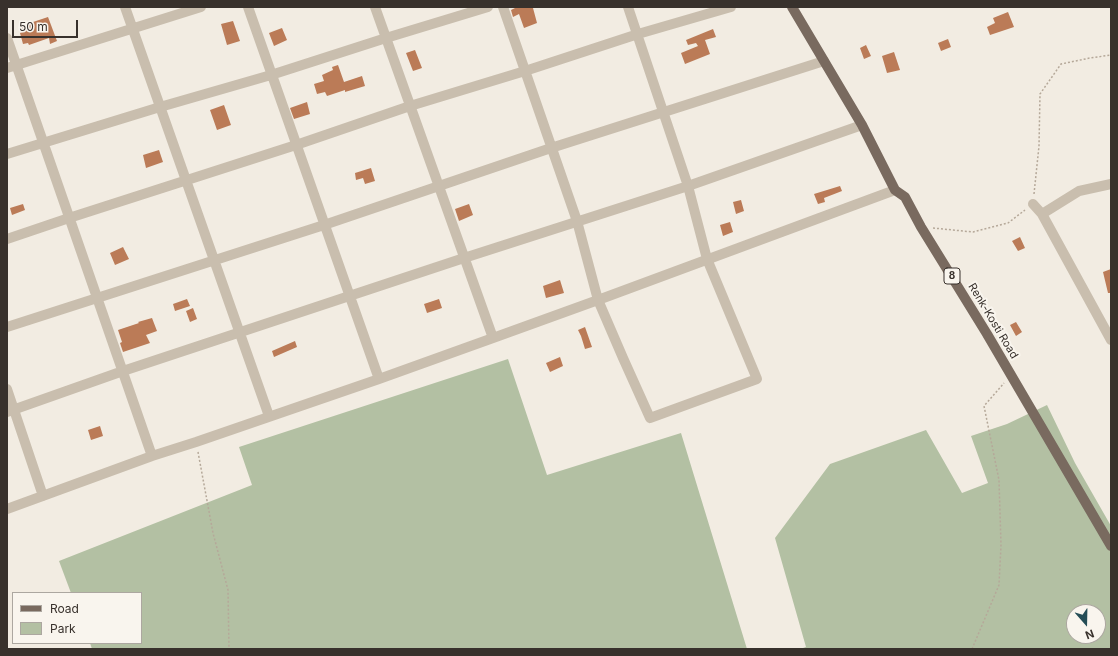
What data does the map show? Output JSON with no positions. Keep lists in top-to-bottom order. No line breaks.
{"streets":{"main road":["8","Renk-Kosti Road"]},"legend":["Road","Park"],"scale_bar":"50 m","north":"bottom"}
